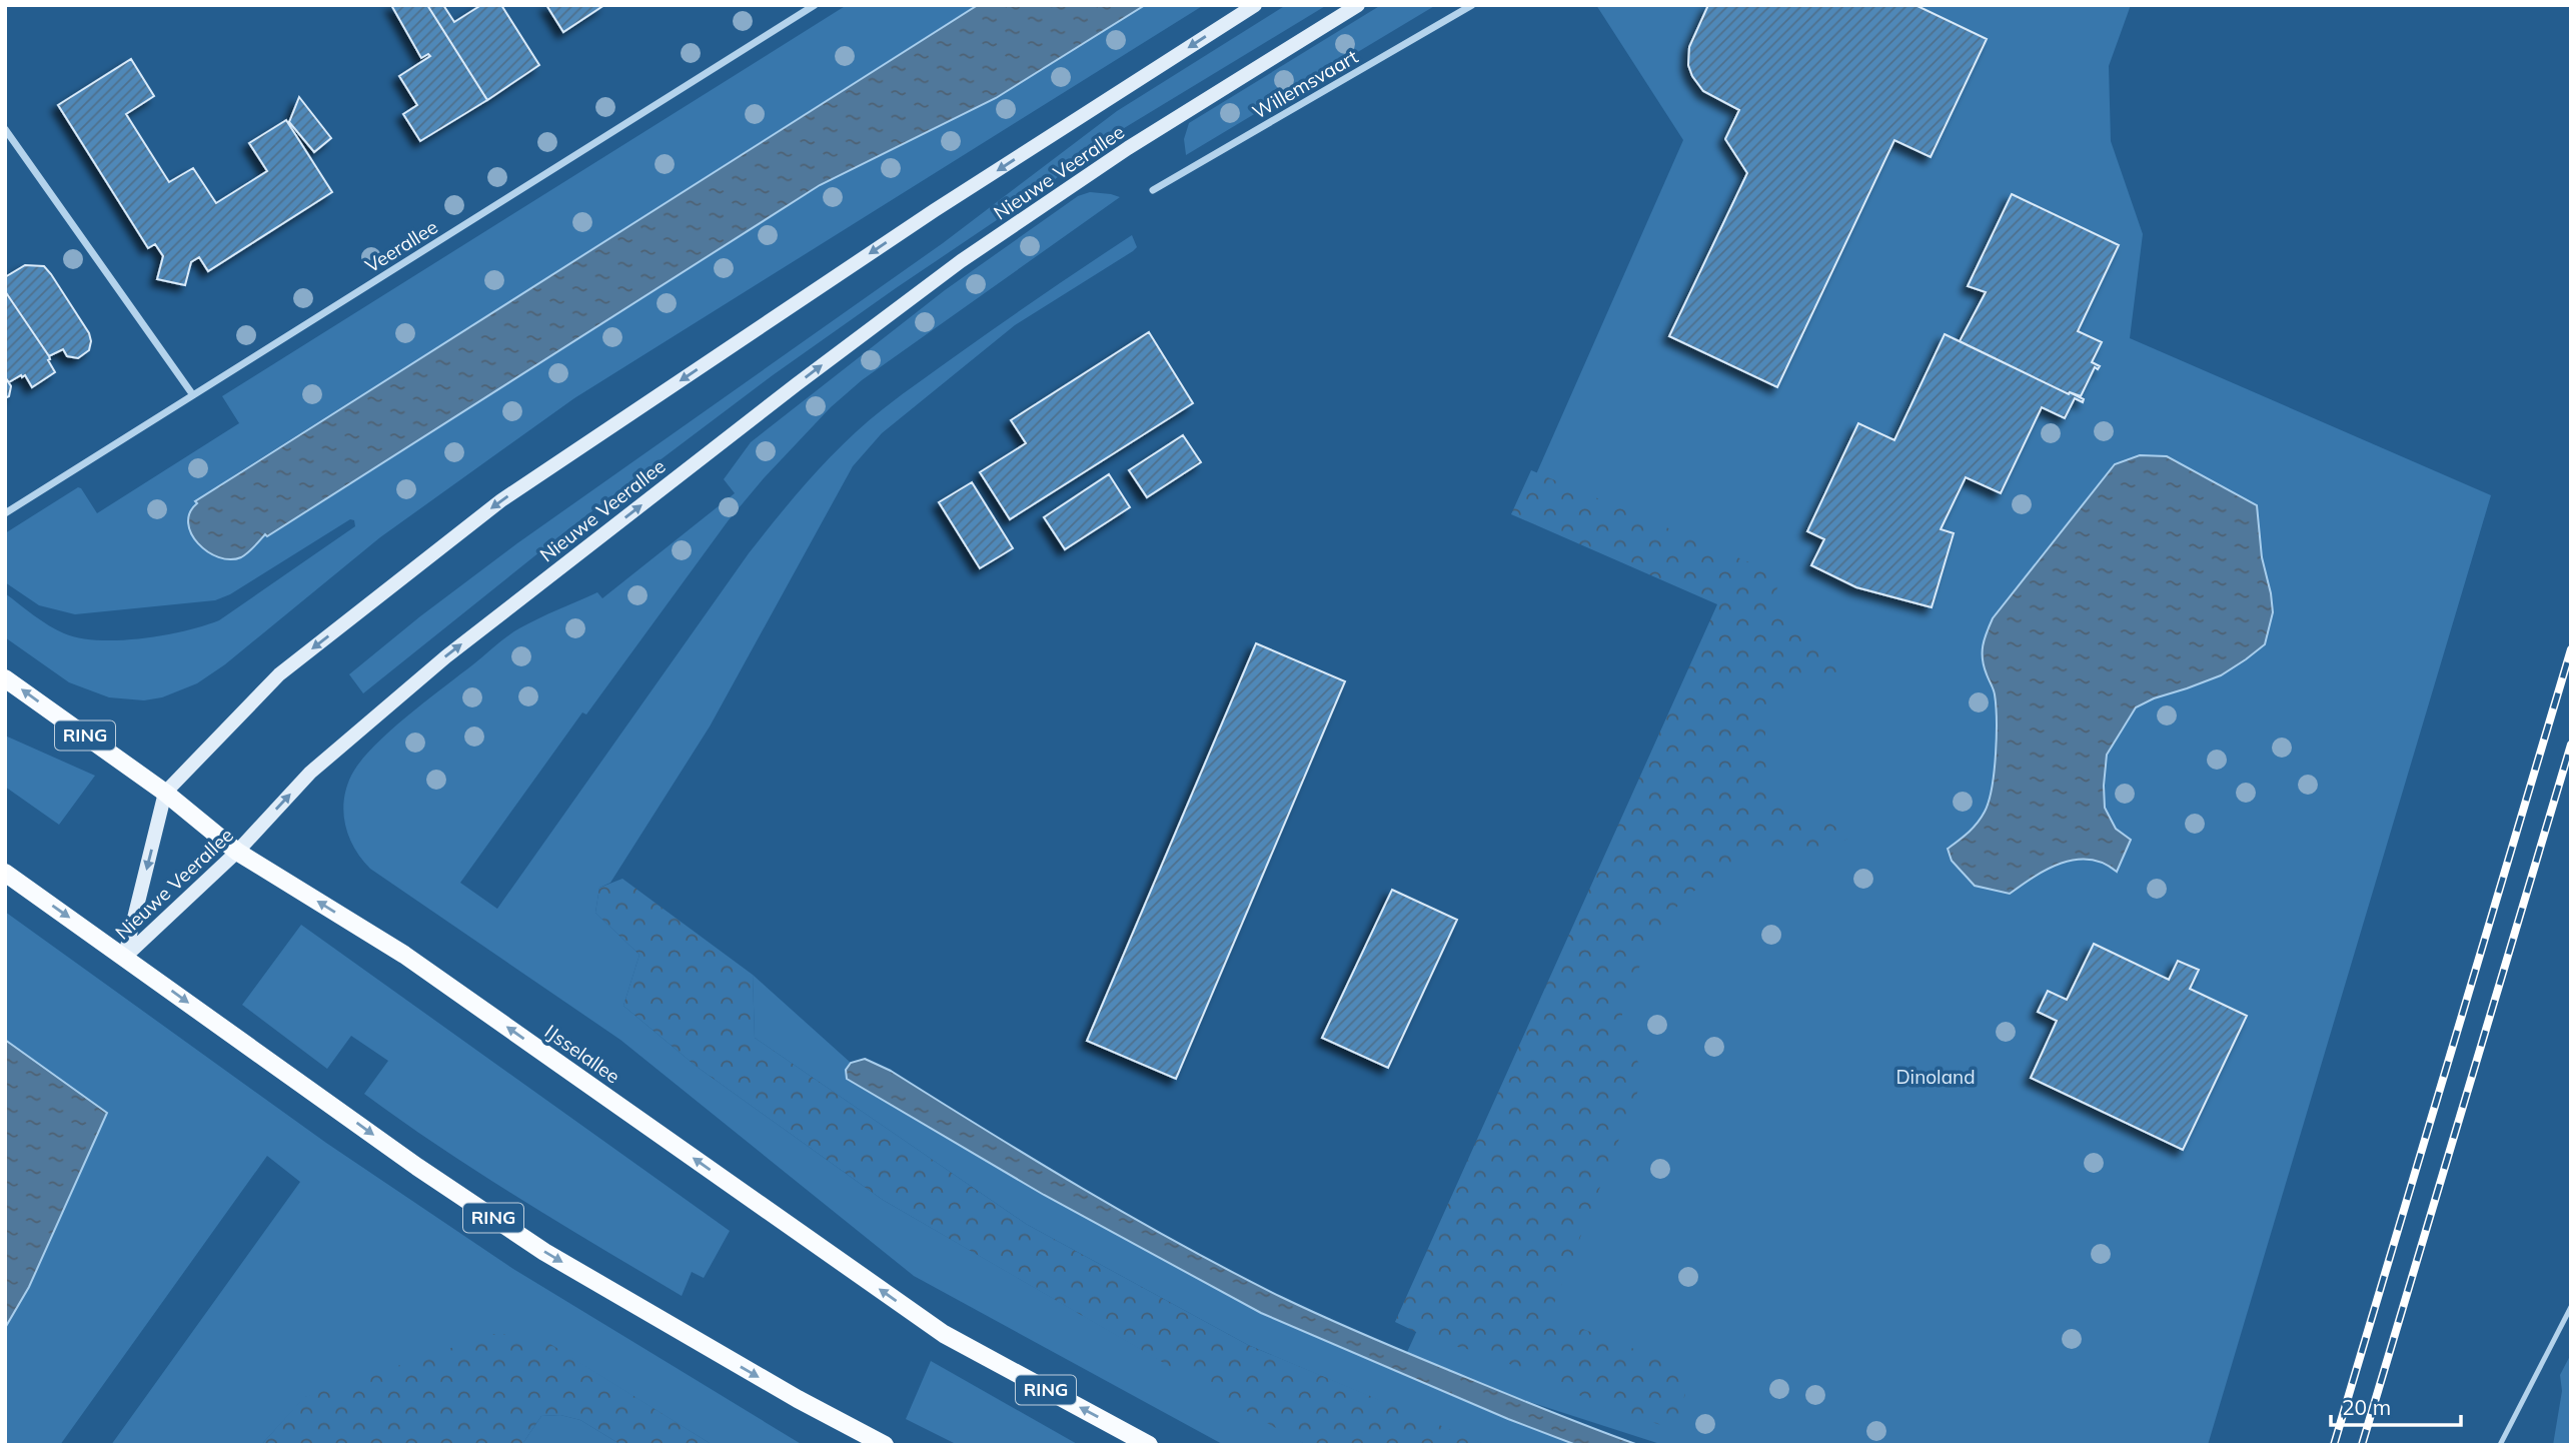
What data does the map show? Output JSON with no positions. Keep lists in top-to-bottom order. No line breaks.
{"streets":{"main road":["Nieuwe Veerallee","RING","IJsselallee"],"street":["Willemsvaart","Veerallee"]},"crossings":[["Nieuwe Veerallee","RING"],["Nieuwe Veerallee","IJsselallee"]],"parks":["Dinoland"],"scale_bar":"20 m"}
